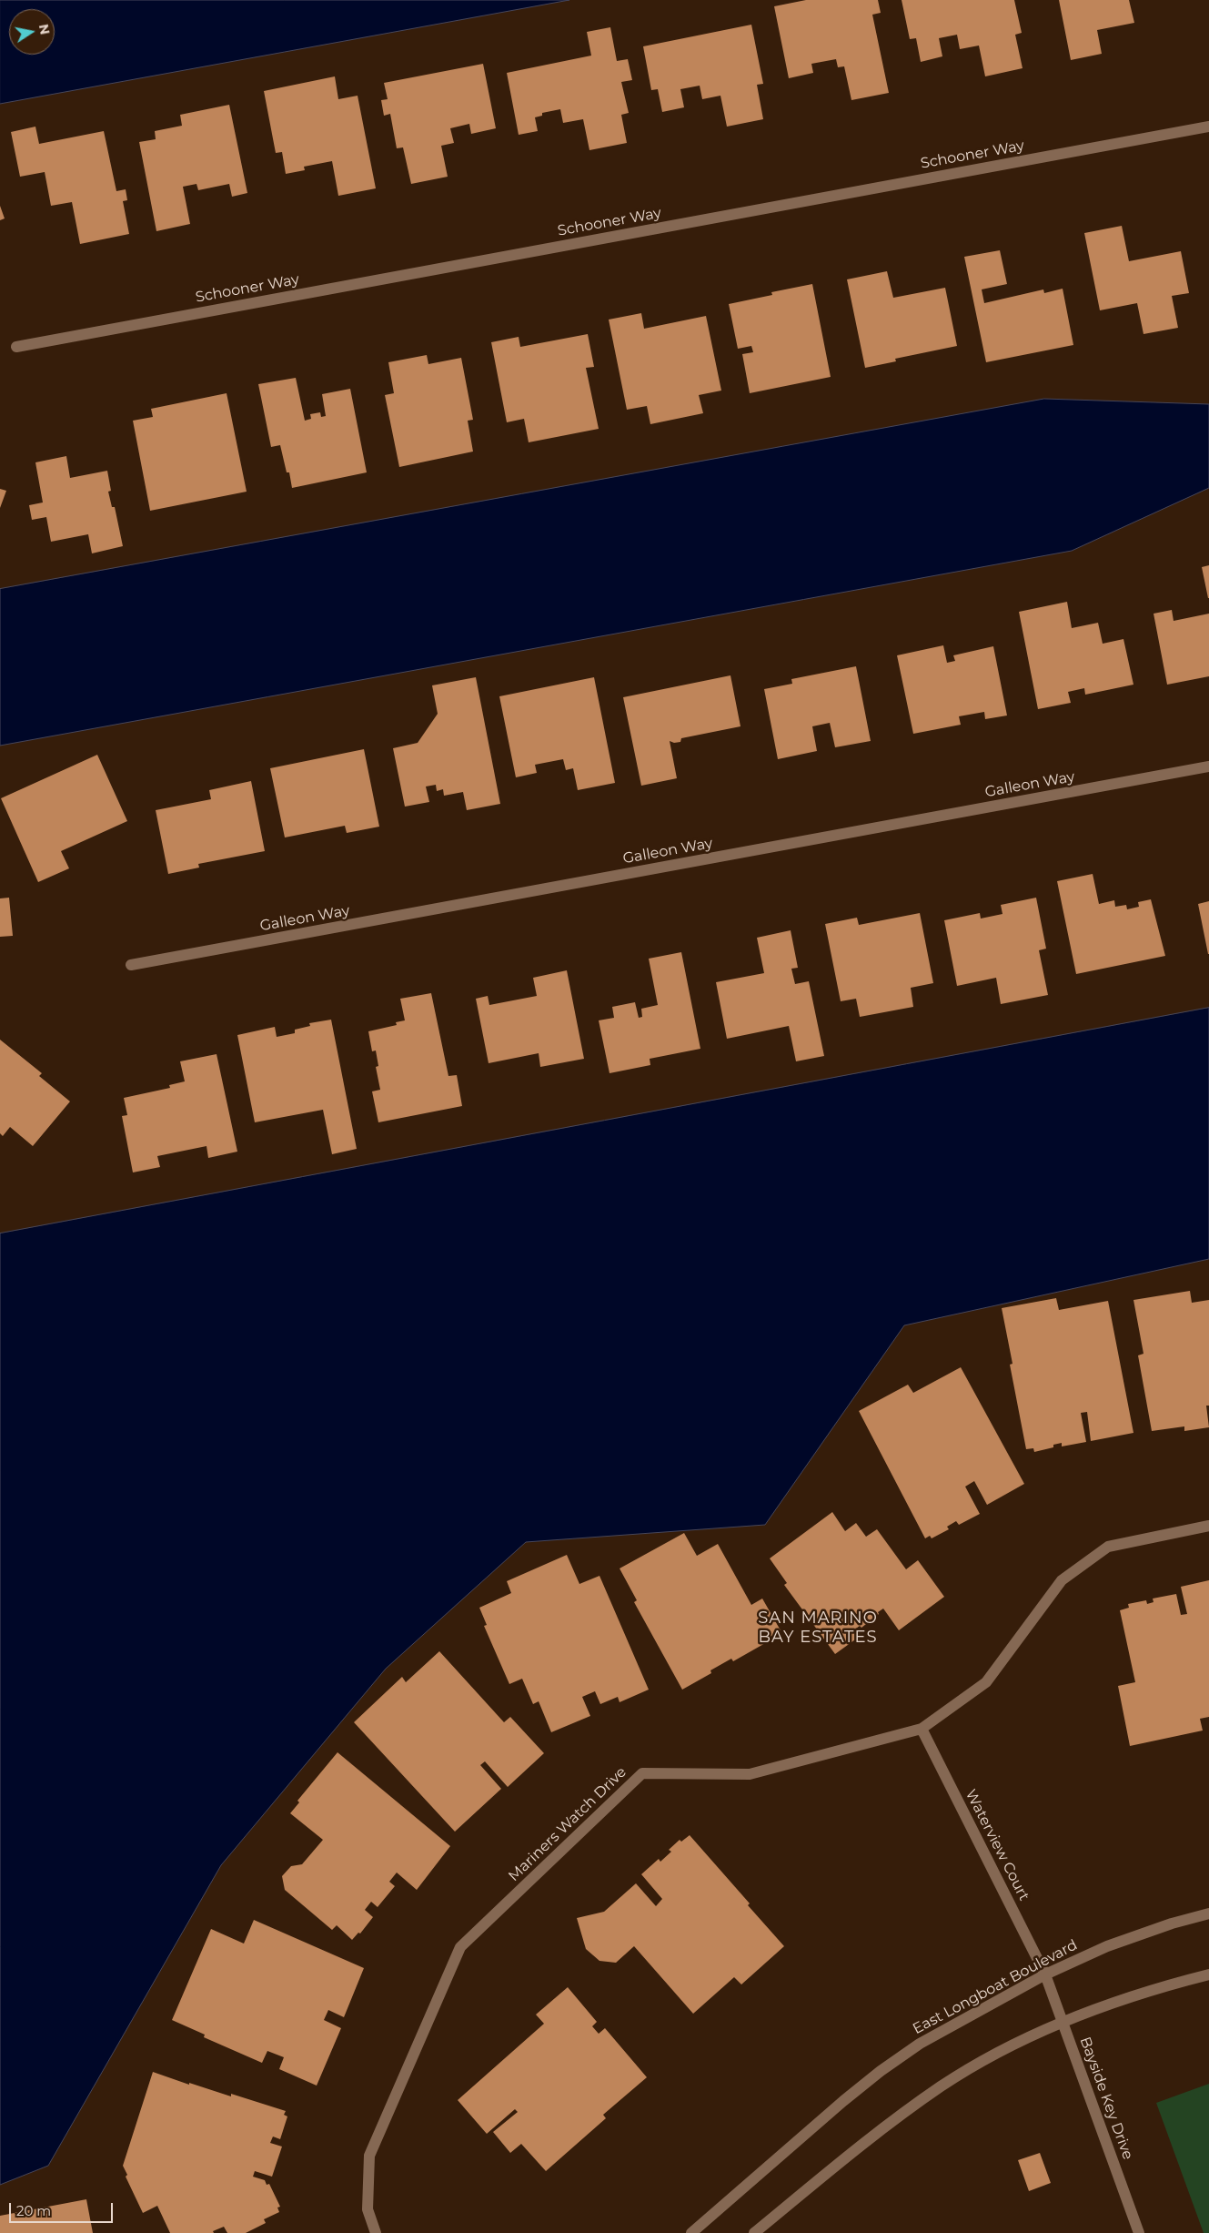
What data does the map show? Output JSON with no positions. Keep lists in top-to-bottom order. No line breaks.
{"streets":{"street":["Schooner Way","Galleon Way","Mariners Watch Drive","Waterview Court","East Longboat Boulevard","Bayside Key Drive"]},"crossings":[["Mariners Watch Drive","Waterview Court"],["Waterview Court","East Longboat Boulevard"],["Waterview Court","Bayside Key Drive"],["East Longboat Boulevard","Bayside Key Drive"]],"districts":["SAN MARINO BAY ESTATES"],"scale_bar":"20 m","north":"right"}
